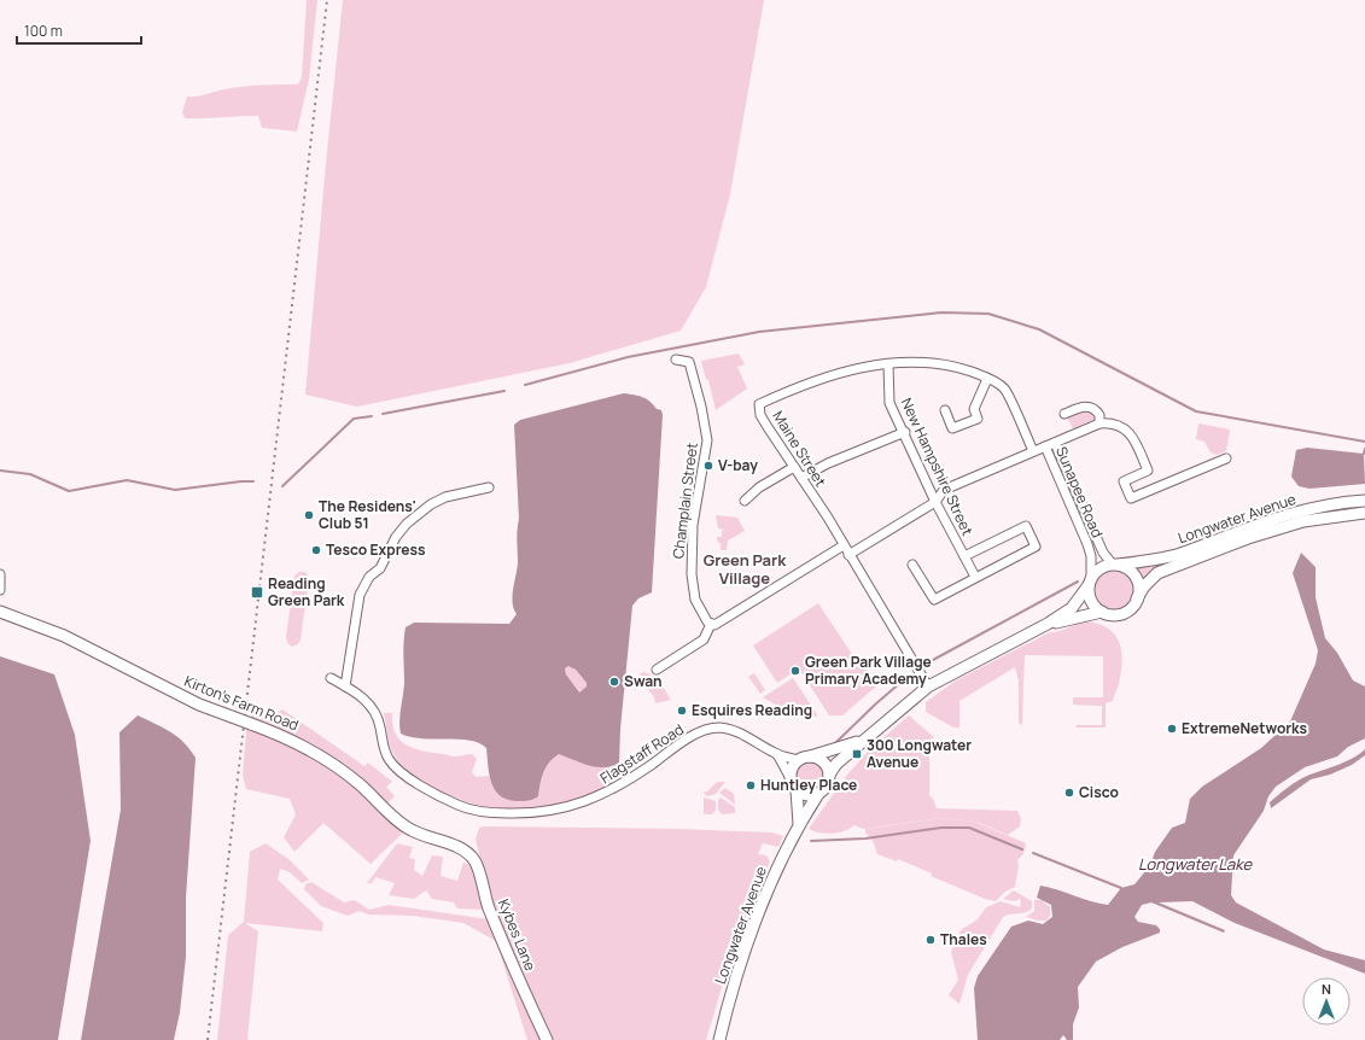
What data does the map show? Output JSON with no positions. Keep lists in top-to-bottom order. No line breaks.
{"streets":{"street":["Maine Street","New Hampshire Street","Sunapee Road","Champlain Street","Longwater Avenue","Kirton's Farm Road","Flagstaff Road","Kybes Lane"]},"crossings":[["Maine Street","New Hampshire Street"],["Sunapee Road","Longwater Avenue"],["Longwater Avenue","Flagstaff Road"],["Kirton's Farm Road","Kybes Lane"]],"districts":["Green Park Village"],"water":["Longwater Lake"],"places":{"other":["V-bay","The Residens' Club 51","Tesco Express","Green Park Village Primary Academy","Swan","Esquires Reading","ExtremeNetworks","Huntley Place","Cisco","Thales"],"transit":["Reading Green Park","300 Longwater Avenue"]},"scale_bar":"100 m","north":"top"}
